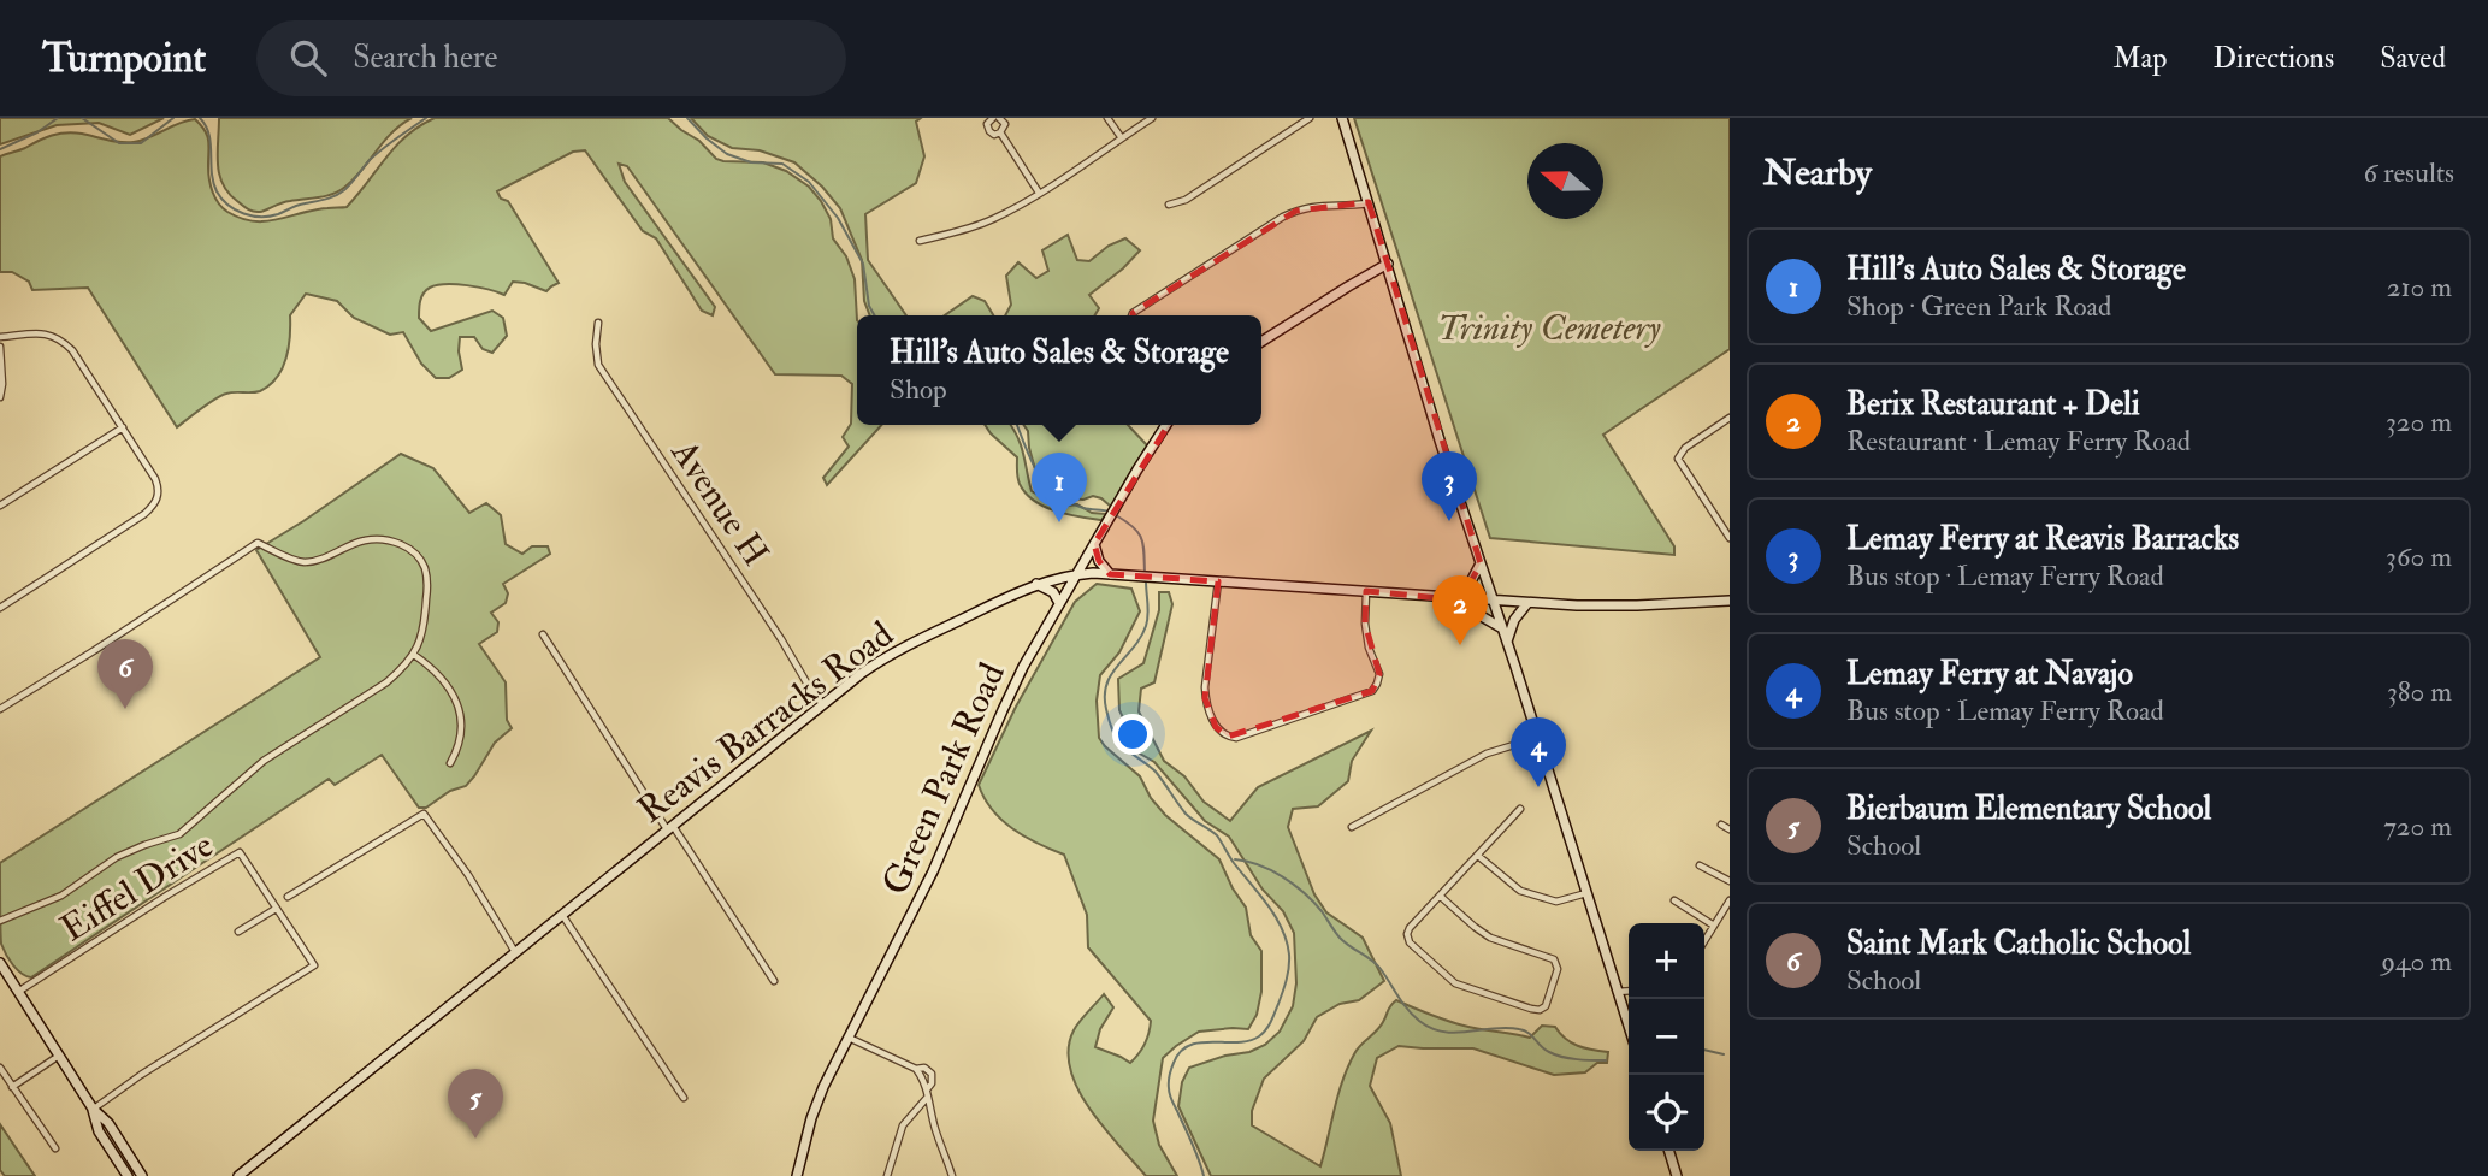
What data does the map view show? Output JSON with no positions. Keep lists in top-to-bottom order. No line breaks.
{"streets":{"main road":["Reavis Barracks Road","Green Park Road"],"street":["Avenue H","Eiffel Drive"]},"crossings":[["Avenue H","Reavis Barracks Road"],["Reavis Barracks Road","Green Park Road"]],"parks":["Trinity Cemetery"],"north":"left","page":{"header":"Turnpoint","search":"Search here","nav":["Map","Directions","Saved"],"heading":["Nearby","6 results"],"list":[{"mark":"1","name":"Hill's Auto Sales & Storage","note":"Shop · Green Park Road","value":"210 m"},{"mark":"2","name":"Berix Restaurant + Deli","note":"Restaurant · Lemay Ferry Road","value":"320 m"},{"mark":"3","name":"Lemay Ferry at Reavis Barracks","note":"Bus stop · Lemay Ferry Road","value":"360 m"},{"mark":"4","name":"Lemay Ferry at Navajo","note":"Bus stop · Lemay Ferry Road","value":"380 m"},{"mark":"5","name":"Bierbaum Elementary School","note":"School","value":"720 m"},{"mark":"6","name":"Saint Mark Catholic School","note":"School","value":"940 m"}],"popup":["Hill's Auto Sales & Storage","Shop"],"pins":["3","1","2","6","4","5"],"map_buttons":["+","−"]}}
